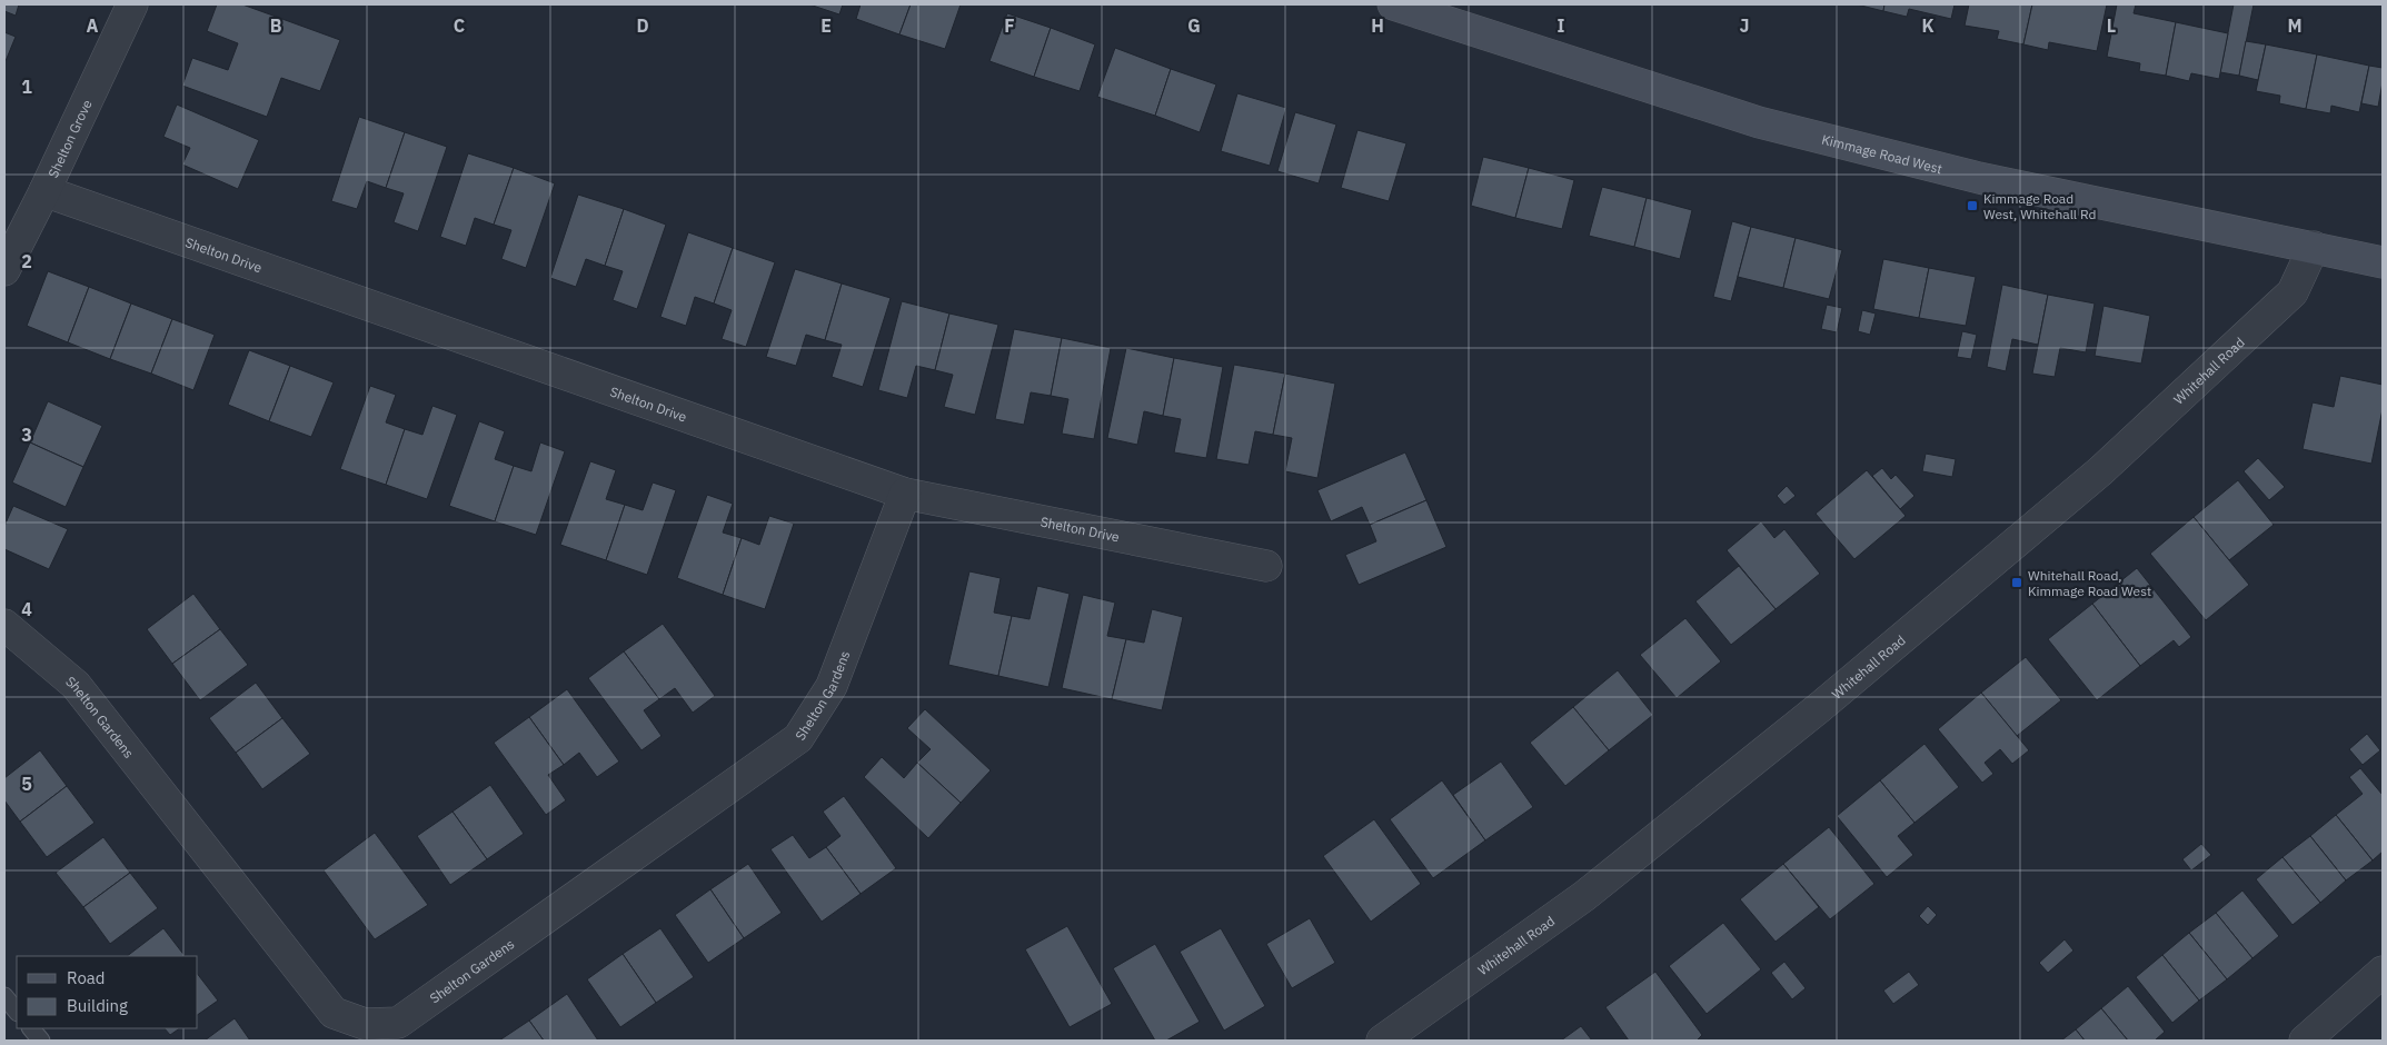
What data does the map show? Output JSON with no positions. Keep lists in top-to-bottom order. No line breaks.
{"streets":{"main road":["Kimmage Road West"],"street":["Shelton Grove","Shelton Drive","Whitehall Road","Shelton Gardens"]},"crossings":[["Shelton Grove","Shelton Drive"],["Kimmage Road West","Whitehall Road"],["Shelton Drive","Shelton Gardens"]],"places":{"transit":["Kimmage Road West, Whitehall Rd","Whitehall Road, Kimmage Road West"]},"legend":["Road","Building"],"grid":{"columns":["A","B","C","D","E","F","G","H","I","J","K","L","M"],"rows":["1","2","3","4","5"]}}
